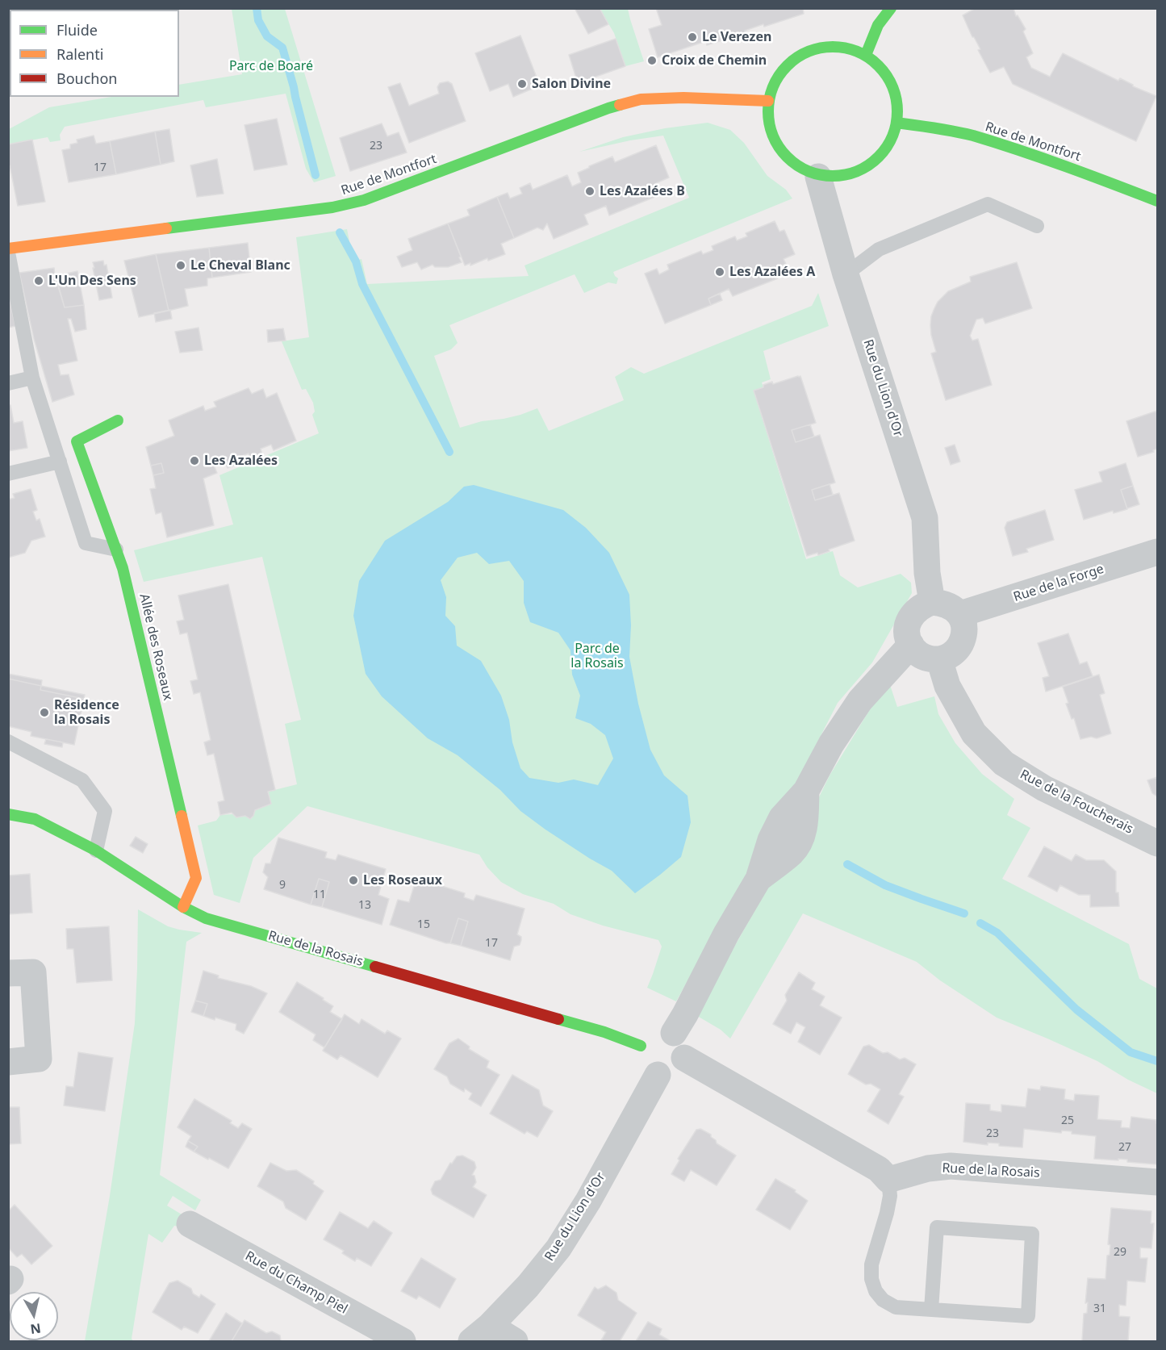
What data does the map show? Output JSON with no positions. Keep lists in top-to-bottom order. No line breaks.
{"streets":{"main road":["Rue de Montfort","Allée des Roseaux","Rue de la Rosais"],"street":["Rue du Lion d'Or","Rue de la Forge","Rue de la Foucherais","Rue du Champ Piel"]},"crossings":[["Rue de Montfort","Rue du Lion d'Or"],["Rue du Lion d'Or","Rue de la Forge"],["Rue du Lion d'Or","Rue de la Foucherais"],["Rue du Lion d'Or","Rue de la Rosais"],["Rue de la Forge","Rue de la Foucherais"],["Allée des Roseaux","Rue de la Rosais"]],"parks":["Parc de Boaré","Parc de la Rosais"],"places":["Le Verezen","Croix de Chemin","Salon Divine","Les Azalées B","Le Cheval Blanc","Les Azalées A","L'Un Des Sens","Les Azalées","Résidence la Rosais","Les Roseaux"],"house_numbers":["23","17","9","11","13","15","17","25","23","27","29","31"],"legend":["Fluide","Ralenti","Bouchon"],"north":"bottom"}
